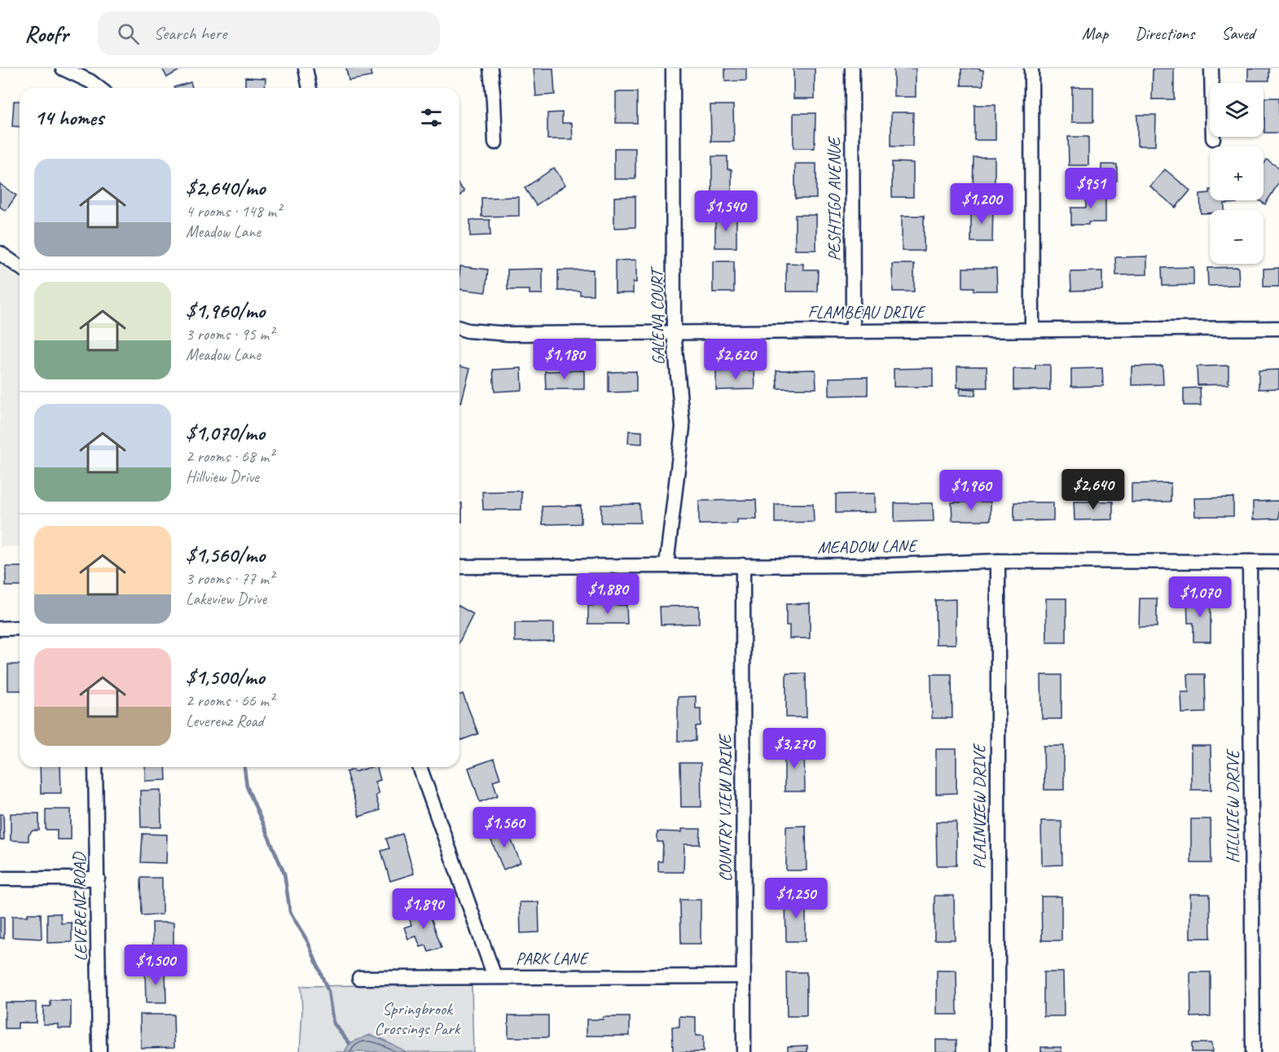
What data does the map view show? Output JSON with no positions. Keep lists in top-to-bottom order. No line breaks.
{"streets":{"street":["PESHTIGO AVENUE","FLAMBEAU DRIVE","GALENA COURT","MEADOW LANE","PLAINVIEW DRIVE","HILLVIEW DRIVE","COUNTRY VIEW DRIVE","LEVERENZ ROAD","PARK LANE"]},"crossings":[["PESHTIGO AVENUE","FLAMBEAU DRIVE"],["FLAMBEAU DRIVE","GALENA COURT"],["GALENA COURT","MEADOW LANE"],["MEADOW LANE","PLAINVIEW DRIVE"],["MEADOW LANE","HILLVIEW DRIVE"],["MEADOW LANE","COUNTRY VIEW DRIVE"],["COUNTRY VIEW DRIVE","PARK LANE"]],"parks":["Springbrook Crossings Park"],"page":{"header":"Roofr","search":"Search here","nav":["Map","Directions","Saved"],"map_buttons":["+","−"],"heading":"14 homes","list":[{"name":"$2,640/mo","note":"4 rooms · 148 m² · Meadow Lane"},{"name":"$1,960/mo","note":"3 rooms · 95 m² · Meadow Lane"},{"name":"$1,070/mo","note":"2 rooms · 68 m² · Hillview Drive"},{"name":"$1,560/mo","note":"3 rooms · 77 m² · Lakeview Drive"},{"name":"$1,500/mo","note":"2 rooms · 66 m² · Leverenz Road"}],"price":["$951","$1,200","$1,540","$1,180","$2,620","$2,640","$1,960","$1,880","$1,070","$3,270","$1,560","$1,250","$1,890","$1,500"]}}
